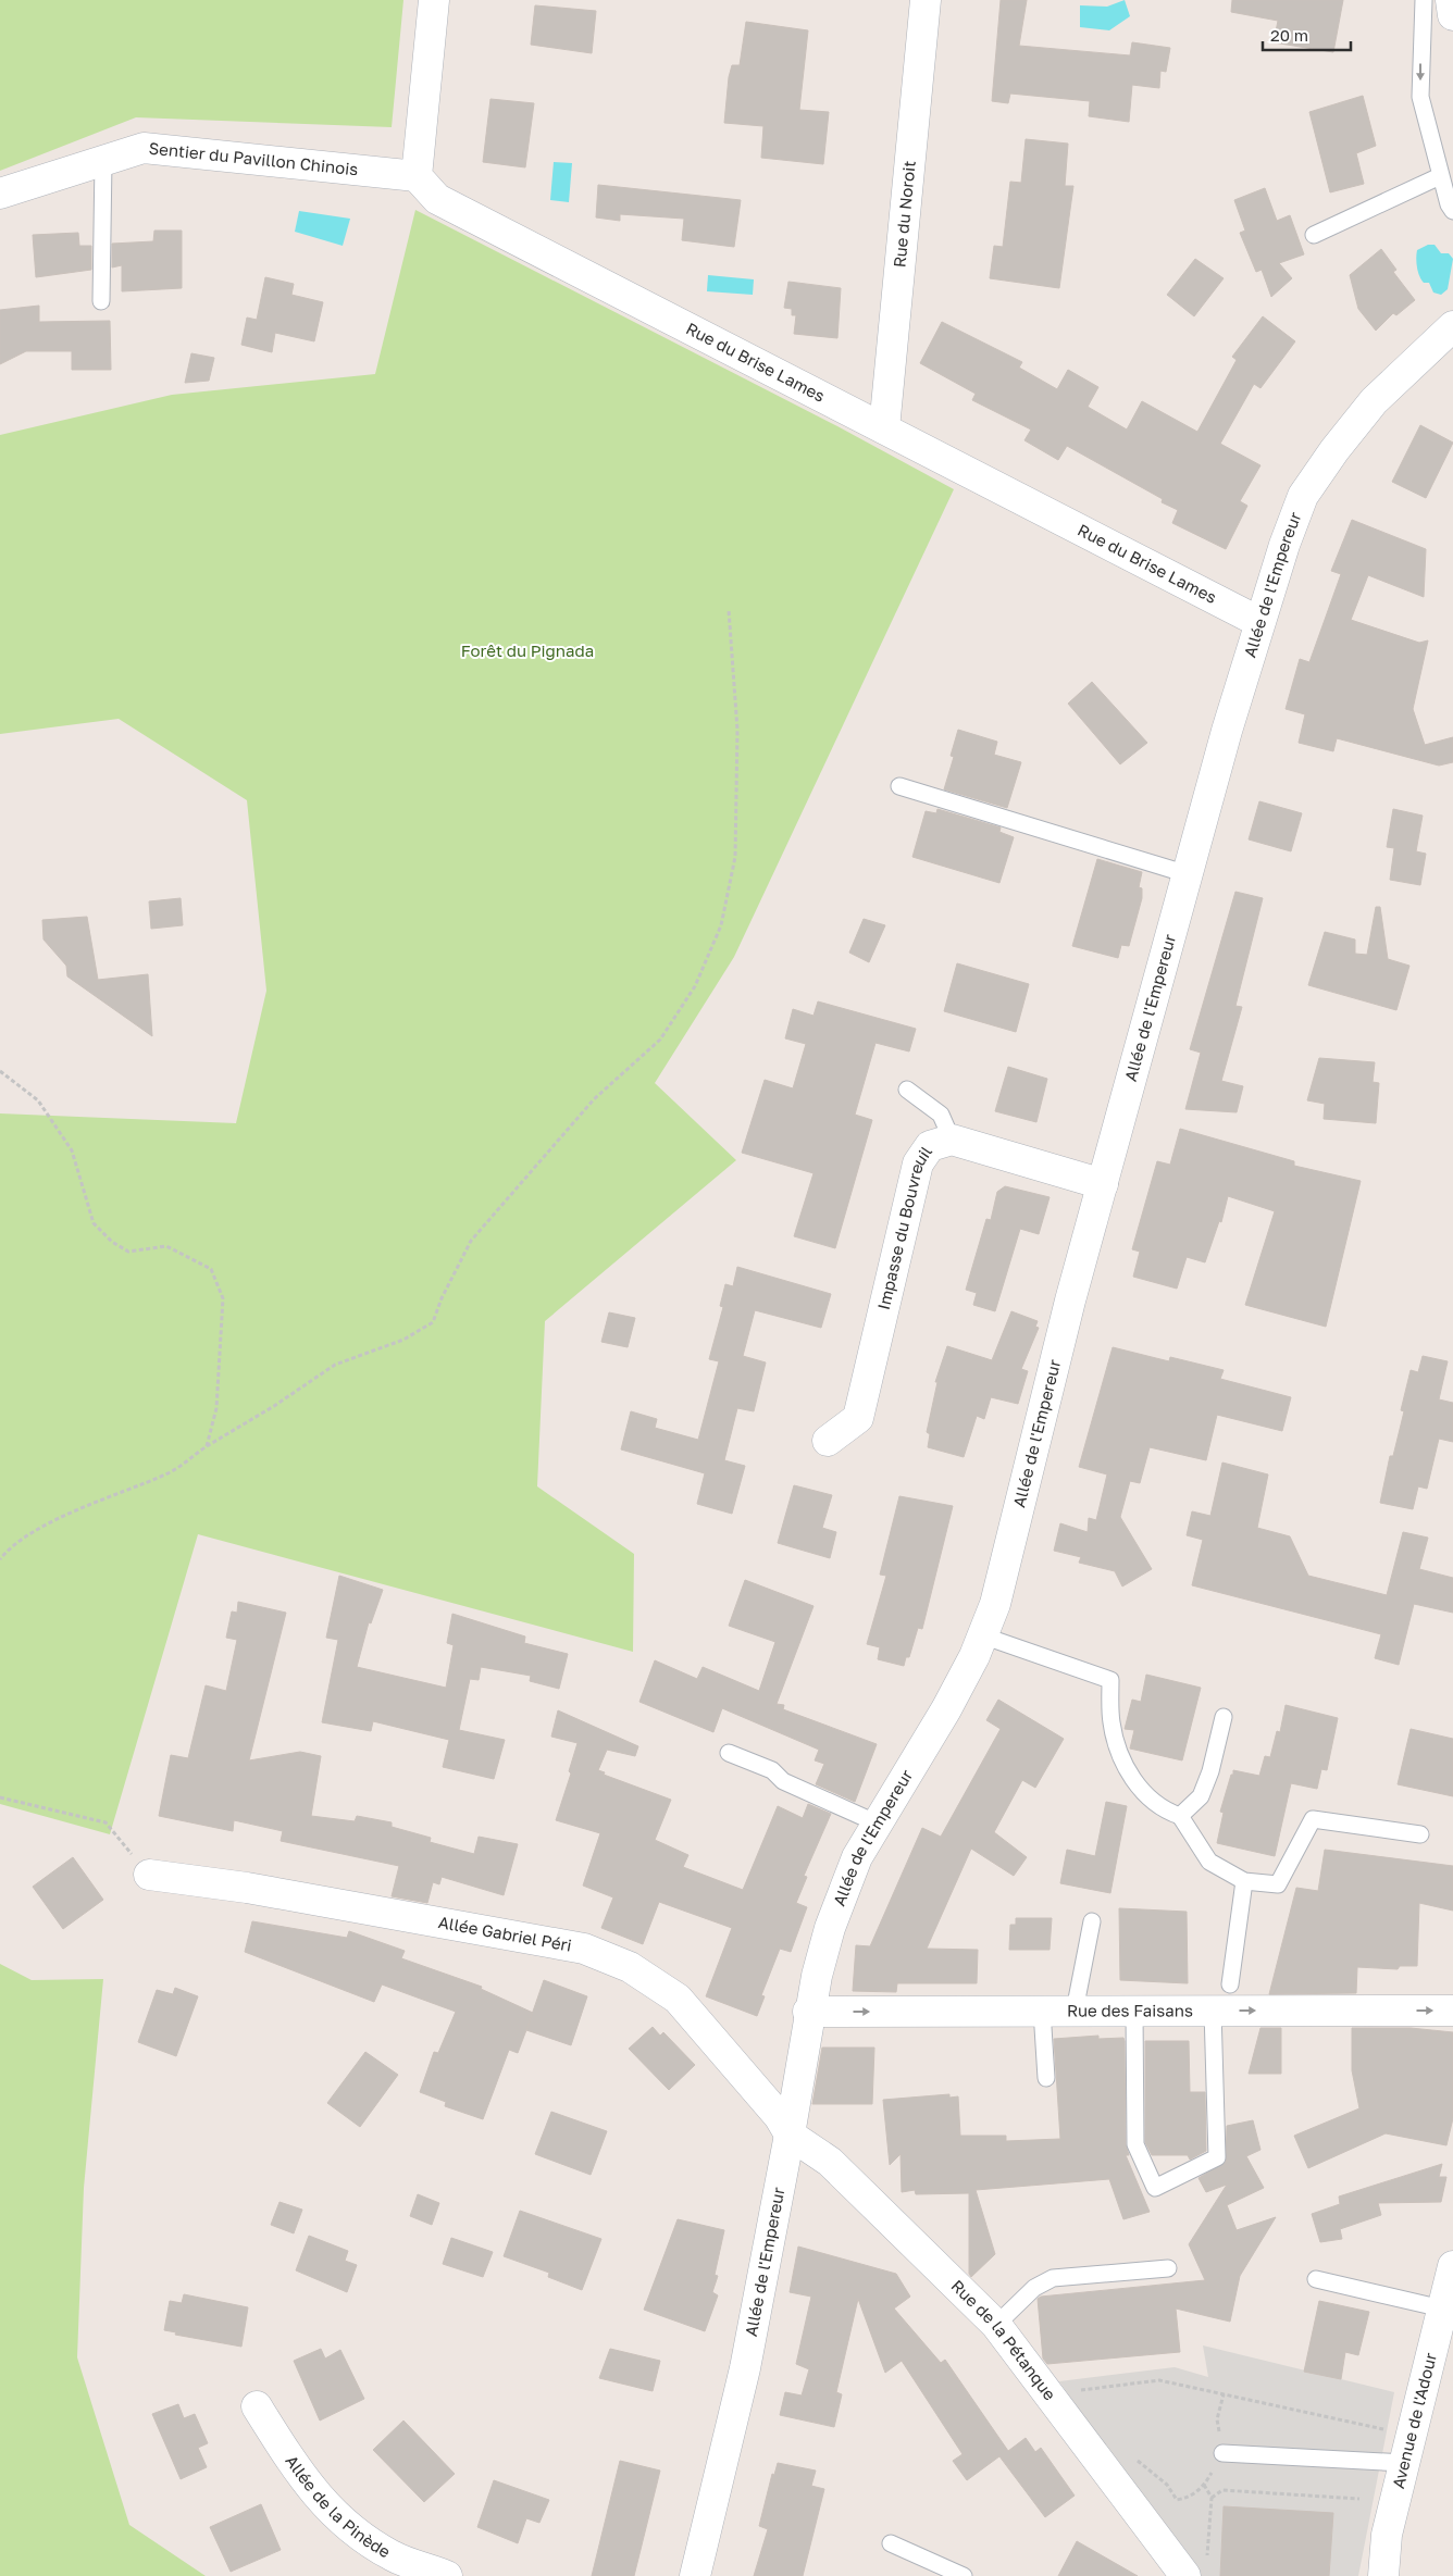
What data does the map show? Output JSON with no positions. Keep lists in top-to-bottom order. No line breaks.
{"streets":{"street":["Sentier du Pavillon Chinois","Rue du Noroit","Rue du Brise Lames","Allée de l'Empereur","Impasse du Bouvreuil","Allée Gabriel Péri","Rue des Faisans","Rue de la Pétanque","Avenue de l'Adour","Allée de la Pinède"]},"crossings":[["Sentier du Pavillon Chinois","Rue du Brise Lames"],["Rue du Noroit","Rue du Brise Lames"],["Rue du Brise Lames","Allée de l'Empereur"],["Allée de l'Empereur","Impasse du Bouvreuil"],["Allée de l'Empereur","Allée Gabriel Péri"],["Allée de l'Empereur","Rue des Faisans"],["Allée de l'Empereur","Rue de la Pétanque"],["Allée Gabriel Péri","Rue de la Pétanque"]],"one_way":["Rue des Faisans"],"parks":["Forêt du Pignada"],"scale_bar":"20 m"}
